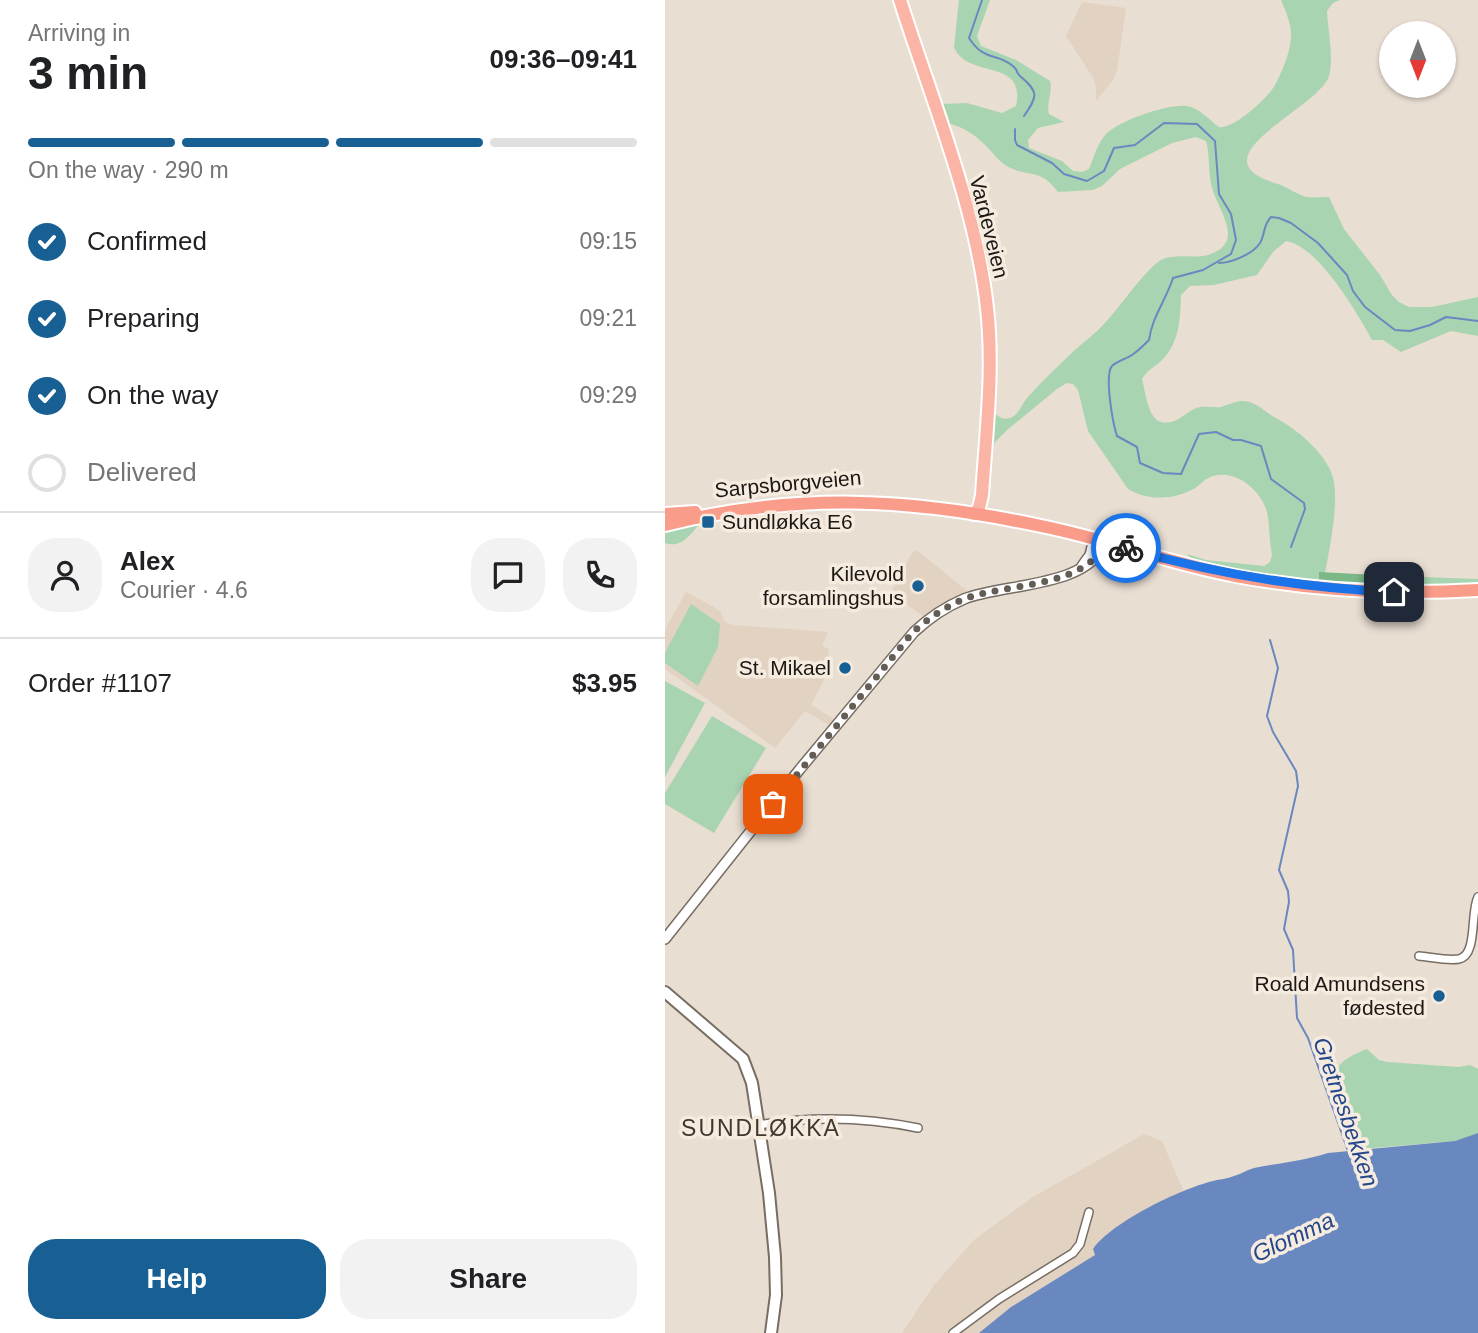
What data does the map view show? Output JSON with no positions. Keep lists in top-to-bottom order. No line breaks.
{"streets":{"highway":["Sarpsborgveien"],"main road":["Vardeveien"]},"crossings":[["Vardeveien","Sarpsborgveien"]],"districts":["SUNDLØKKA"],"water":["Gretnesbekken","Glomma"],"places":{"transit":["Sundløkka E6"],"other":["Kilevold forsamlingshus","St. Mikael","Roald Amundsens fødested"]},"north":"bottom","page":{"heading":["3 min","Arriving in","09:36–09:41"],"panel":["Alex","Courier · 4.6","Order #1107","$3.95"],"bar":"On the way · 290 m","list":[["Confirmed","09:15"],["Preparing","09:21"],["On the way","09:29"],"Delivered"],"buttons":["Help","Share"]}}
